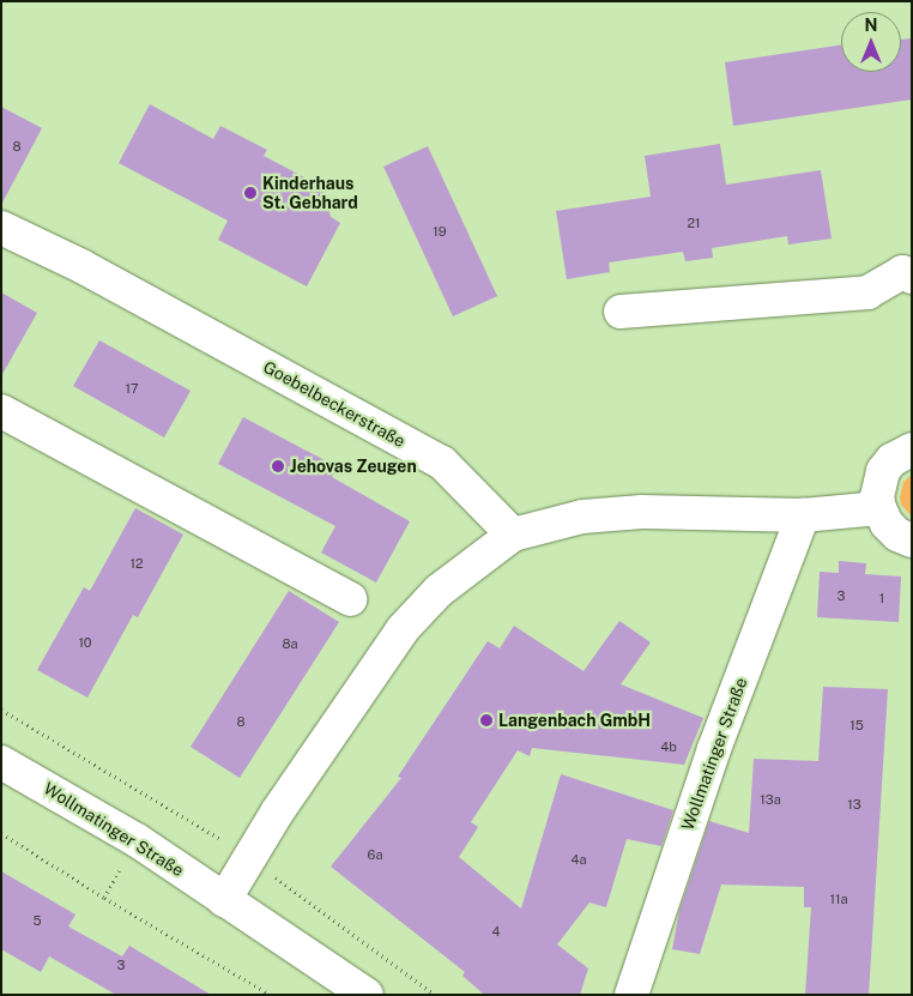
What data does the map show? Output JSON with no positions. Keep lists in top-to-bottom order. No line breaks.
{"streets":{"street":["Goebelbeckerstraße","Wollmatinger Straße"]},"places":["Kinderhaus St. Gebhard","Jehovas Zeugen","Langenbach GmbH"],"house_numbers":["8","21","19","17","12","3","1","10","8a","8","15","4b","13a","13","6a","4a","11a","5","4","3"],"north":"top"}
